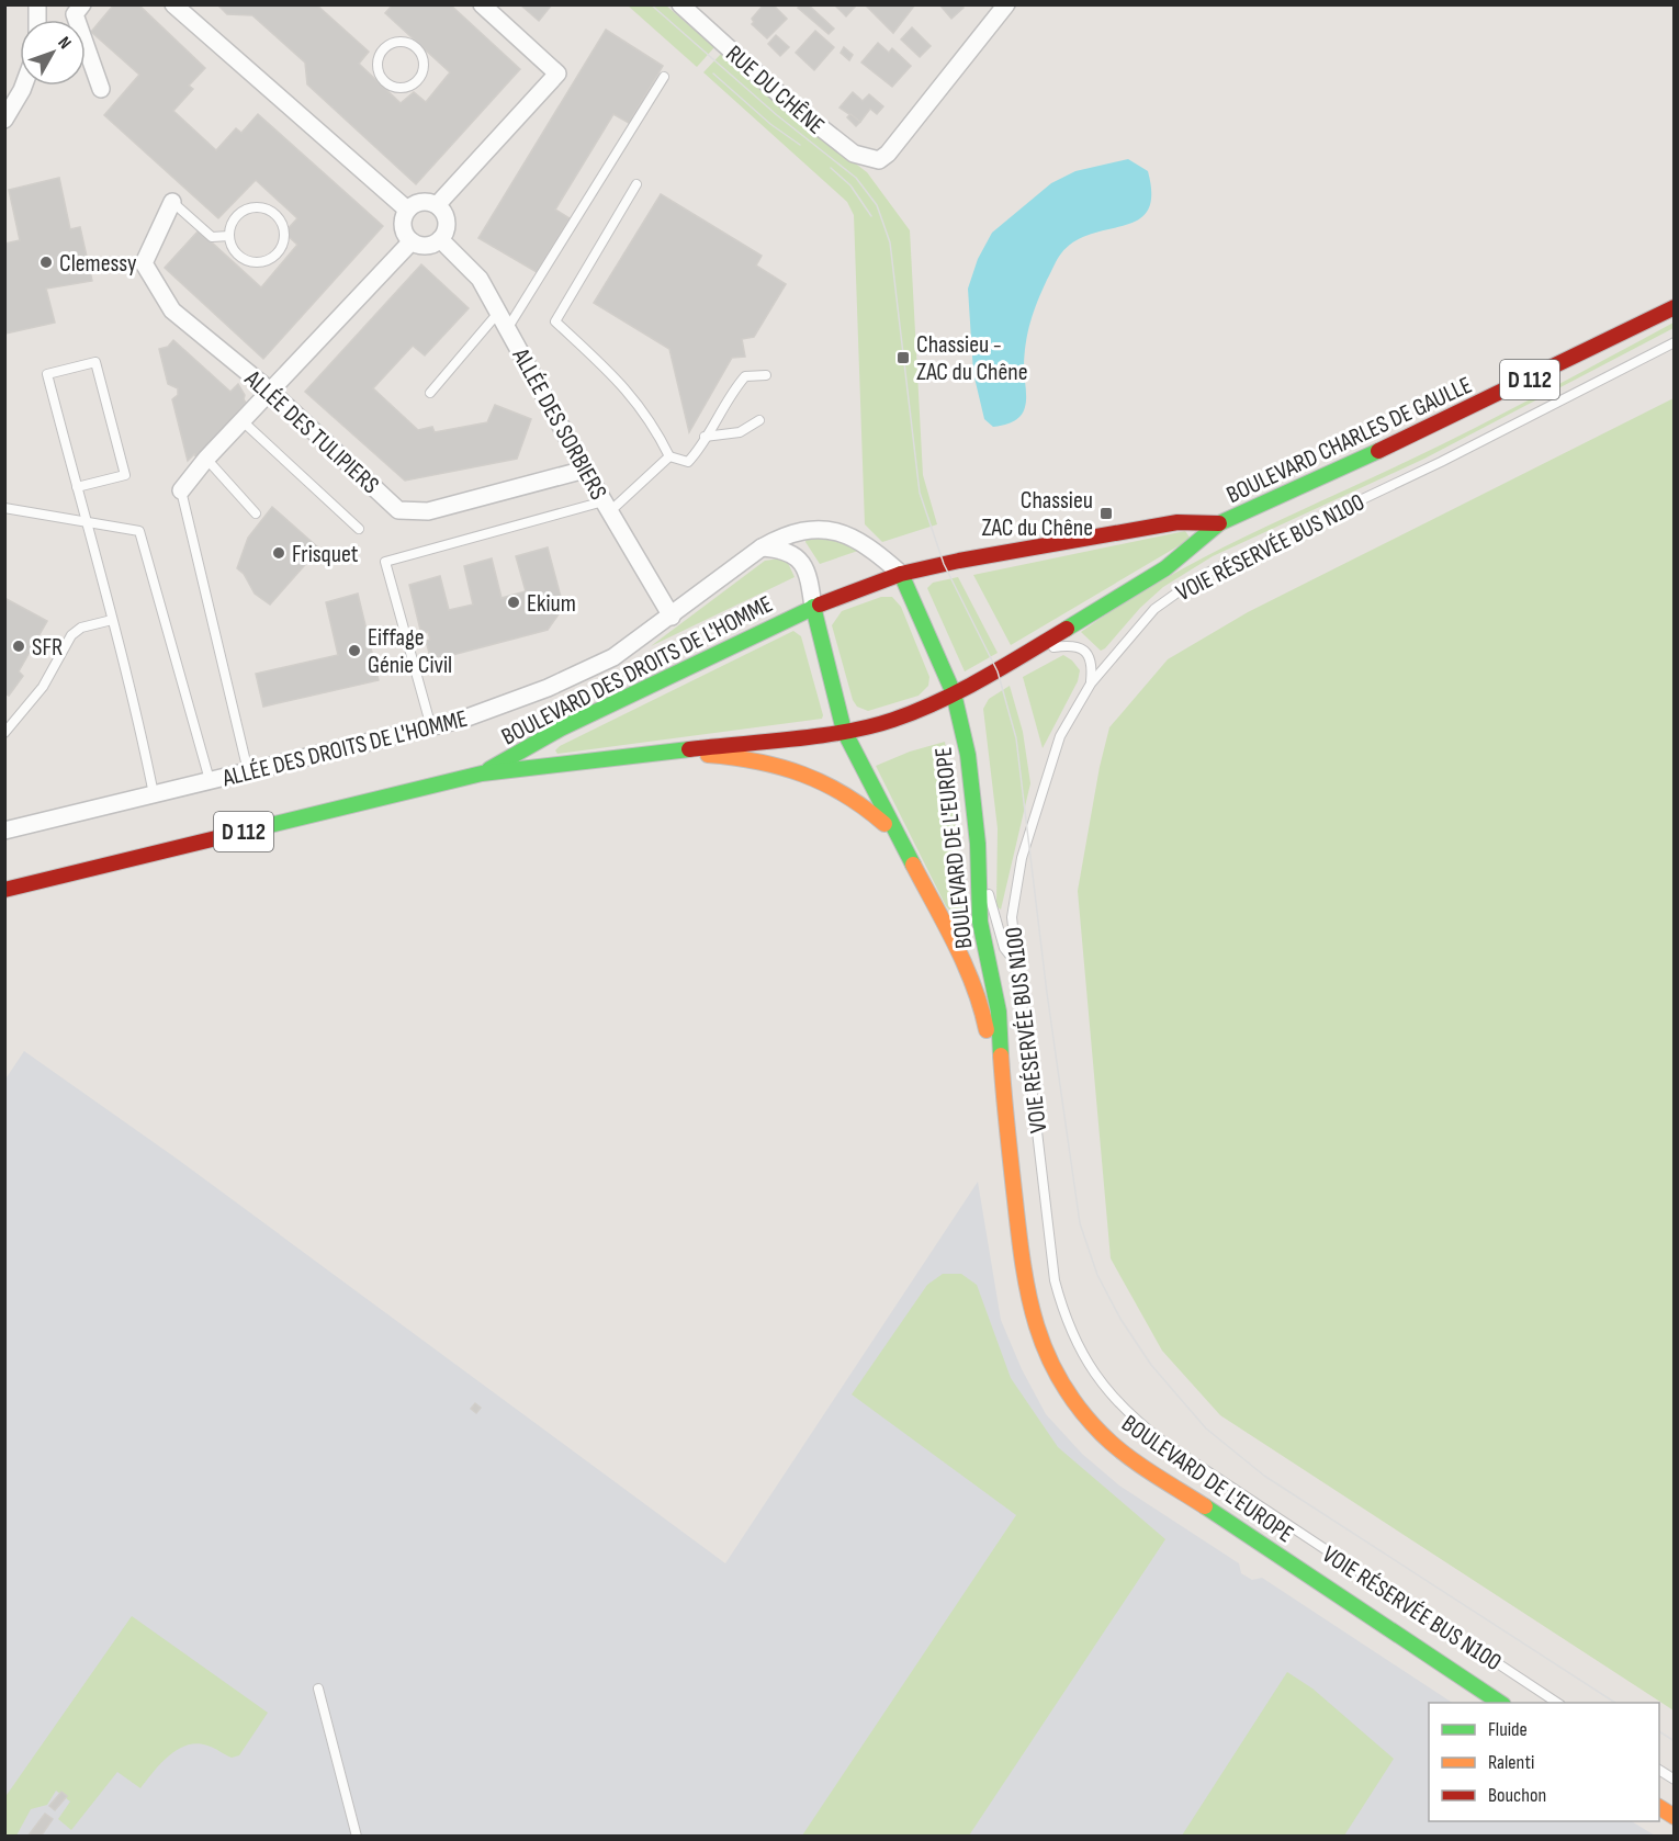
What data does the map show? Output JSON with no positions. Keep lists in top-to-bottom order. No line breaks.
{"streets":{"main road":["D 112","BOULEVARD CHARLES DE GAULLE","BOULEVARD DES DROITS DE L'HOMME","BOULEVARD DE L'EUROPE"],"street":["RUE DU CHÊNE","ALLÉE DES SORBIERS","ALLÉE DES TULIPIERS","ALLÉE DES DROITS DE L'HOMME"],"lane":["VOIE RÉSERVÉE BUS N100"]},"crossings":[["ALLÉE DES SORBIERS","ALLÉE DES TULIPIERS"],["ALLÉE DES SORBIERS","ALLÉE DES DROITS DE L'HOMME"],["BOULEVARD CHARLES DE GAULLE","BOULEVARD DES DROITS DE L'HOMME"],["BOULEVARD CHARLES DE GAULLE","ALLÉE DES DROITS DE L'HOMME"],["BOULEVARD CHARLES DE GAULLE","BOULEVARD DE L'EUROPE"],["BOULEVARD DES DROITS DE L'HOMME","BOULEVARD DE L'EUROPE"],["ALLÉE DES DROITS DE L'HOMME","BOULEVARD DE L'EUROPE"]],"places":{"other":["Clemessy","Frisquet","Ekium","SFR","Eiffage Génie Civil"],"transit":["Chassieu - ZAC du Chêne","Chassieu ZAC du Chêne"]},"legend":["Fluide","Ralenti","Bouchon"],"north":"top right"}
